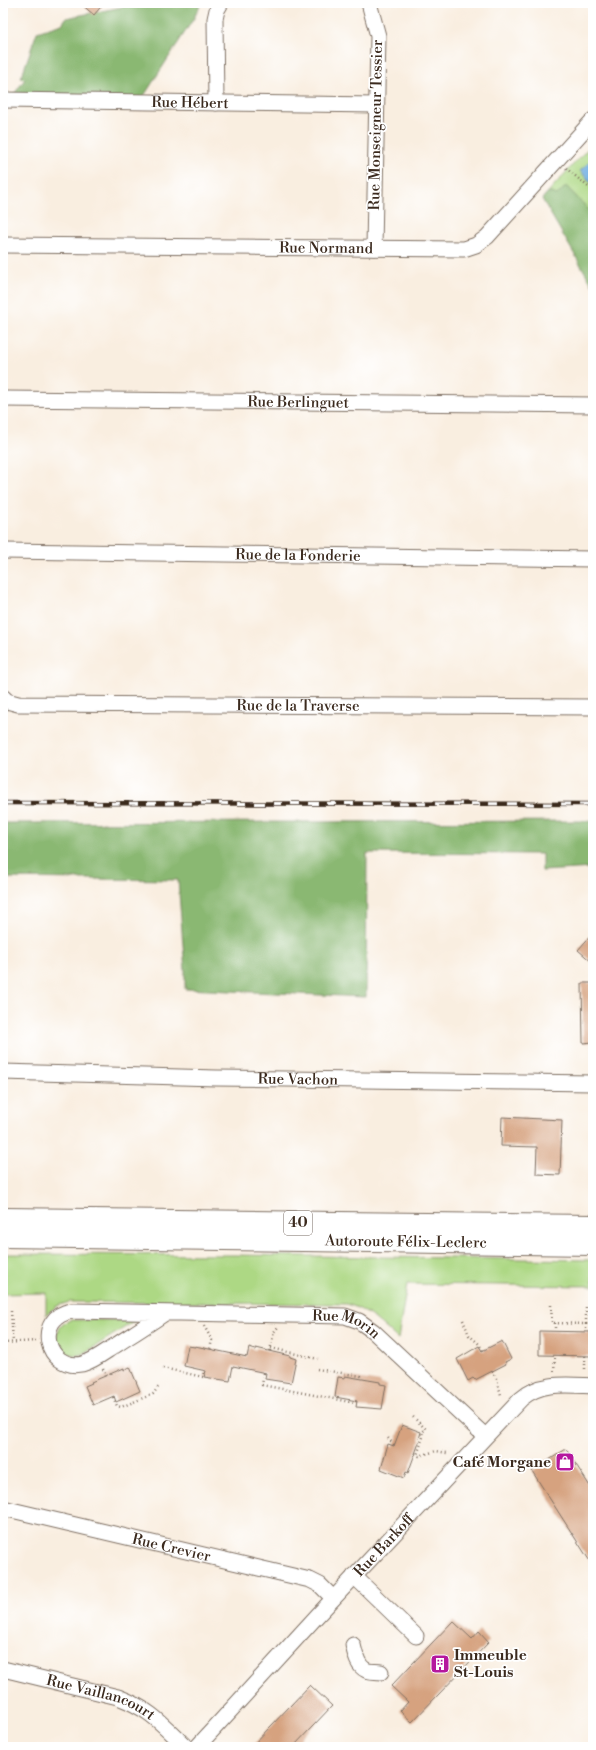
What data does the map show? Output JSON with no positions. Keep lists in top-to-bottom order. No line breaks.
{"streets":{"highway":["40","Autoroute Félix-Leclerc"],"street":["Rue Hébert","Rue Monseigneur Tessier","Rue Normand","Rue Berlinguet","Rue de la Fonderie","Rue de la Traverse","Rue Vachon","Rue Morin","Rue Barkoff","Rue Crevier","Rue Vaillancourt"]},"crossings":[["Rue Hébert","Rue Monseigneur Tessier"],["Rue Monseigneur Tessier","Rue Normand"],["Rue Morin","Rue Barkoff"],["Rue Barkoff","Rue Crevier"]],"places":{"shop":["Café Morgane"],"building":["Immeuble St-Louis"]}}
